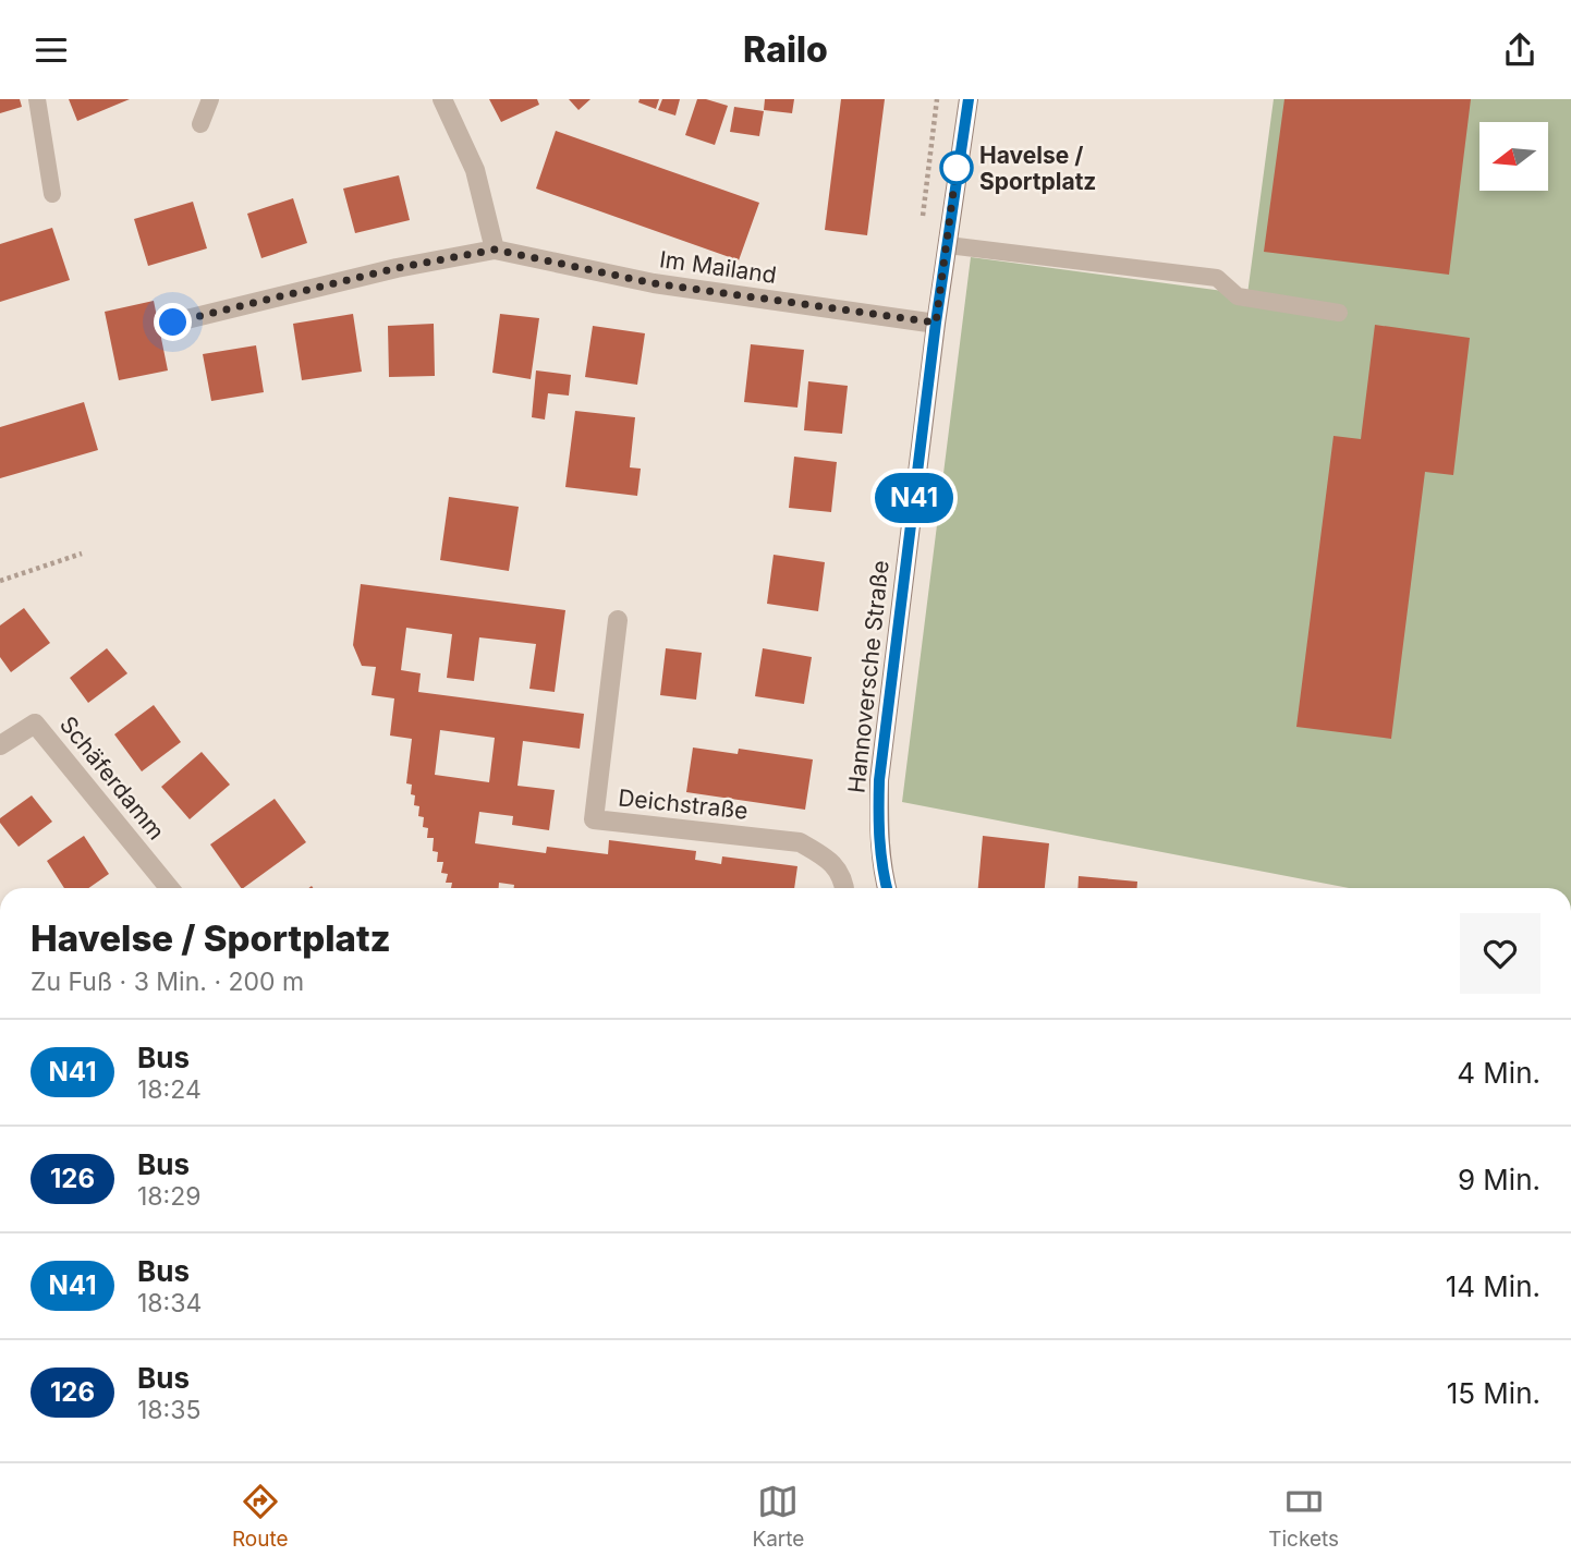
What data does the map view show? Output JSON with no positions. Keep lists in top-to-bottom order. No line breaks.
{"streets":{"street":["Im Mailand","Hannoversche Straße","Schäferdamm","Deichstraße"]},"crossings":[["Im Mailand","Hannoversche Straße"]],"places":["Havelse / Sportplatz"],"lines":["bus line N41"],"north":"left","page":{"header":"Railo","on_map":"N41","heading":["Havelse / Sportplatz","Zu Fuß · 3 Min. · 200 m"],"list":[{"mark":"N41","name":"Bus","note":"18:24","value":"4 Min."},{"mark":"126","name":"Bus","note":"18:29","value":"9 Min."},{"mark":"N41","name":"Bus","note":"18:34","value":"14 Min."},{"mark":"126","name":"Bus","note":"18:35","value":"15 Min."}],"tabs":["Route","Karte","Tickets"]}}
